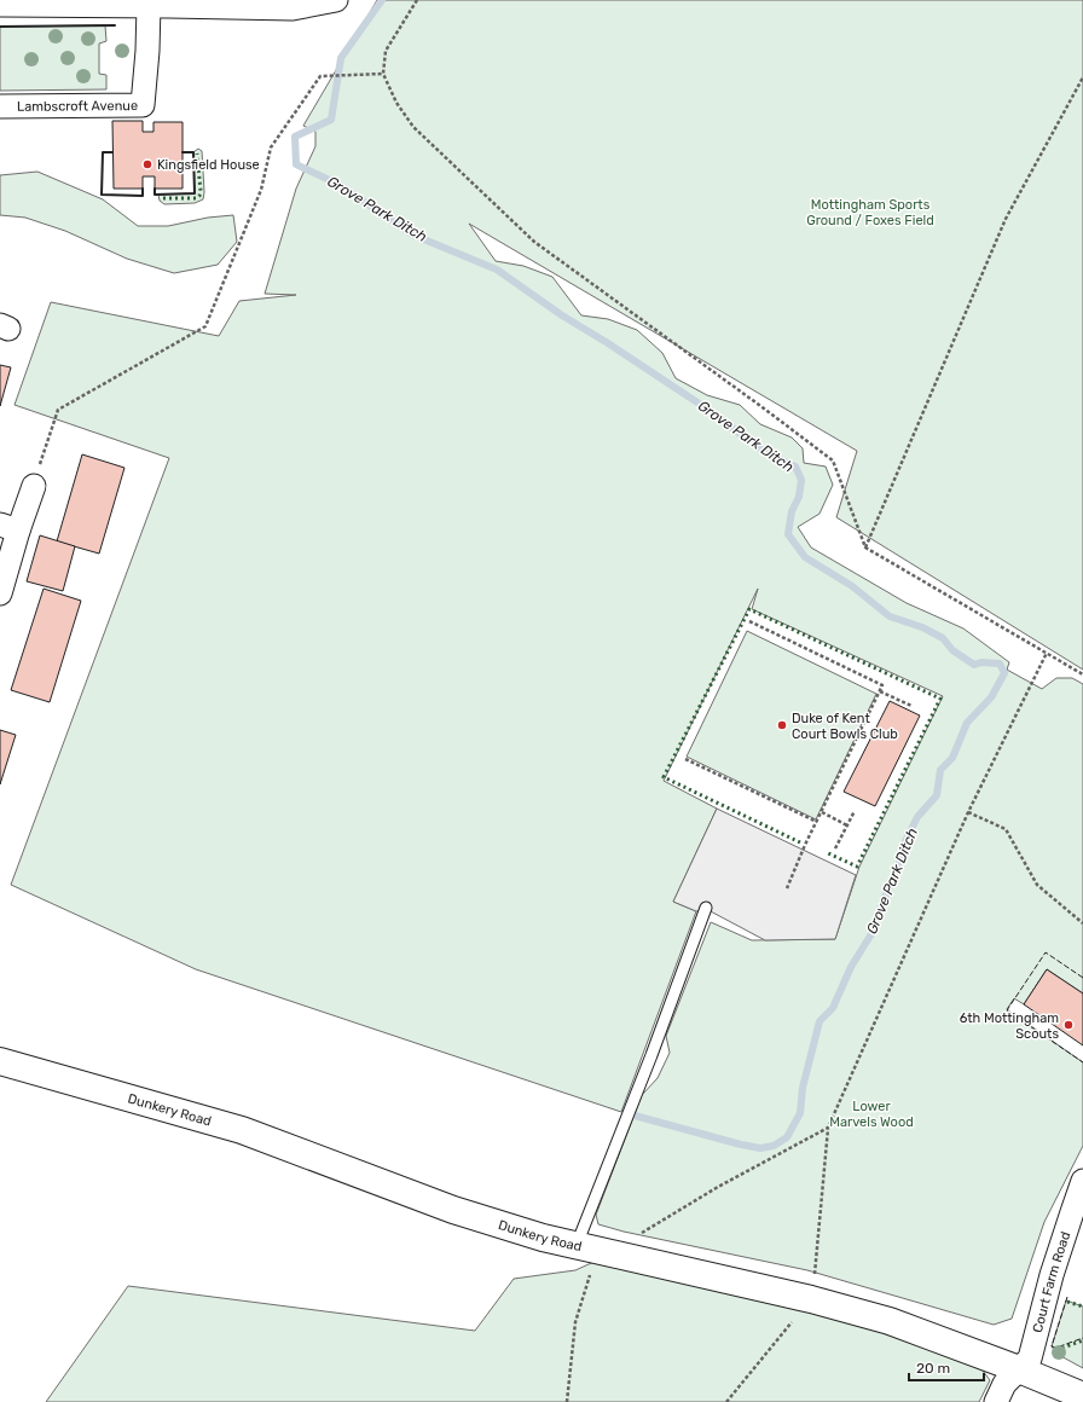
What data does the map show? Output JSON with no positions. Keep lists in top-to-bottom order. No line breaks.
{"streets":{"street":["Lambscroft Avenue","Dunkery Road","Court Farm Road"]},"crossings":[["Dunkery Road","Court Farm Road"]],"water":["Grove Park Ditch"],"parks":["Mottingham Sports Ground / Foxes Field","Lower Marvels Wood"],"places":["Kingsfield House","Duke of Kent Court Bowls Club","6th Mottingham Scouts"],"scale_bar":"20 m"}
